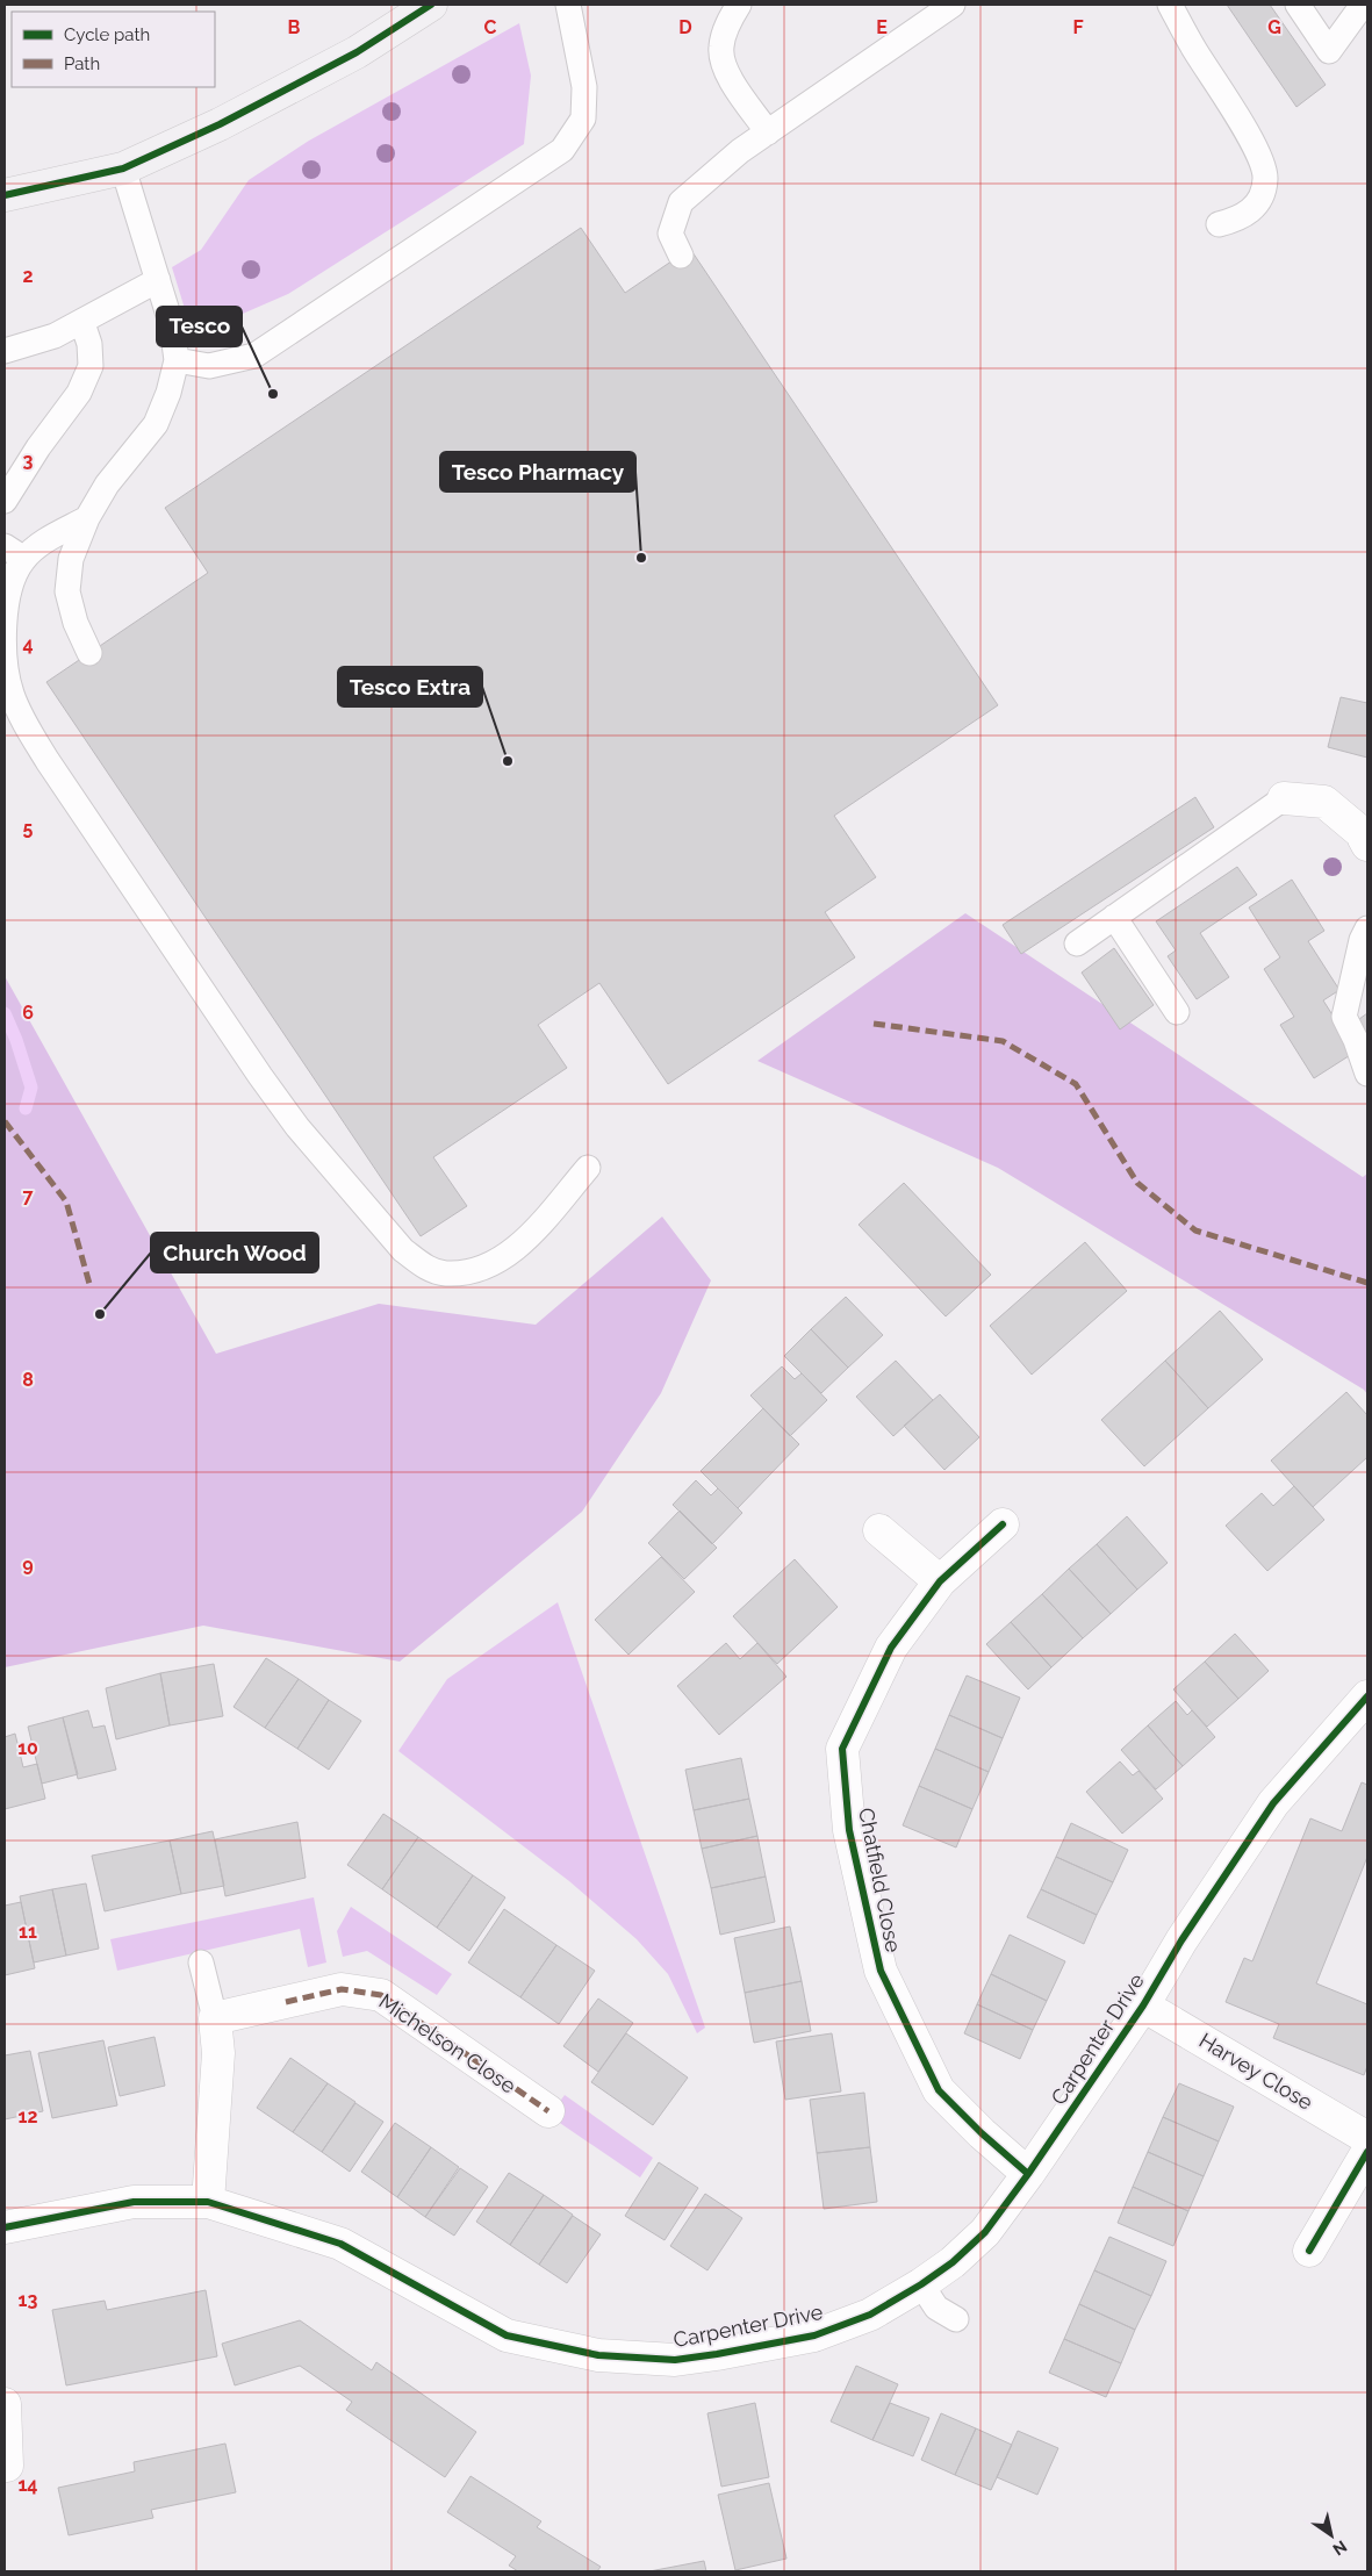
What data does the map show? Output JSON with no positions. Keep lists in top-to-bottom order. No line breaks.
{"streets":{"street":["Chatfield Close","Carpenter Drive","Michelson Close","Harvey Close"]},"crossings":[["Chatfield Close","Carpenter Drive"],["Carpenter Drive","Harvey Close"]],"places":["Tesco","Tesco Pharmacy","Tesco Extra","Church Wood"],"legend":["Cycle path","Path"],"north":"bottom right","grid":{"columns":["B","C","D","E","F","G"],"rows":["2","3","4","5","6","7","8","9","10","11","12","13","14"]}}
